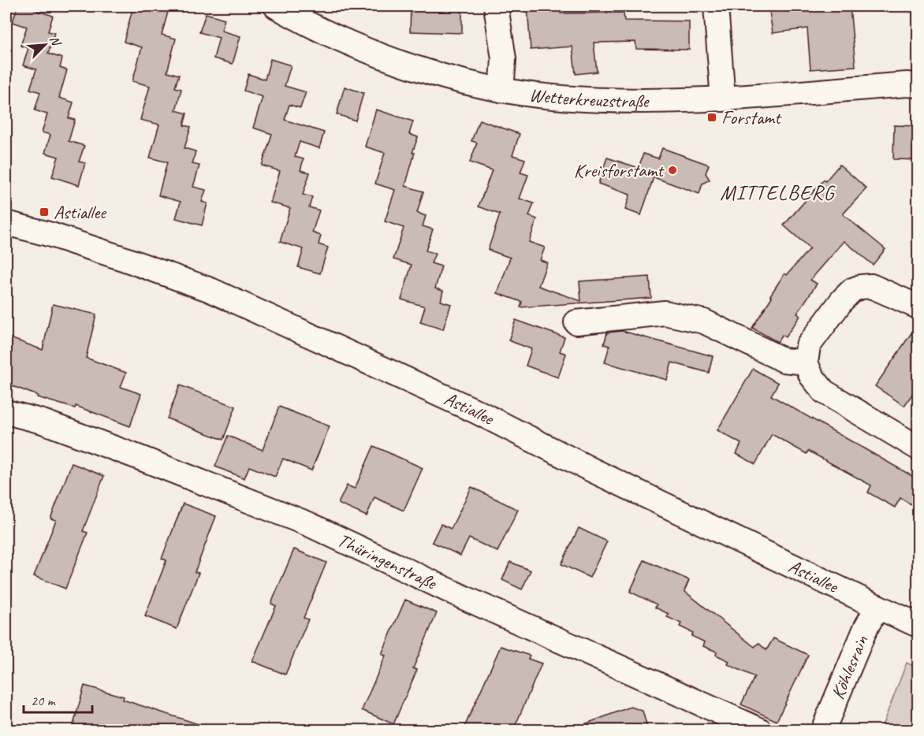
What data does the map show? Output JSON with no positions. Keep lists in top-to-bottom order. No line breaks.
{"streets":{"street":["Wetterkreuzstraße","Astiallee","Thüringenstraße","Köhlesrain"]},"crossings":[["Astiallee","Köhlesrain"]],"districts":["MITTELBERG"],"places":{"transit":["Forstamt","Astiallee"],"other":["Kreisforstamt"]},"scale_bar":"20 m","north":"top right"}
